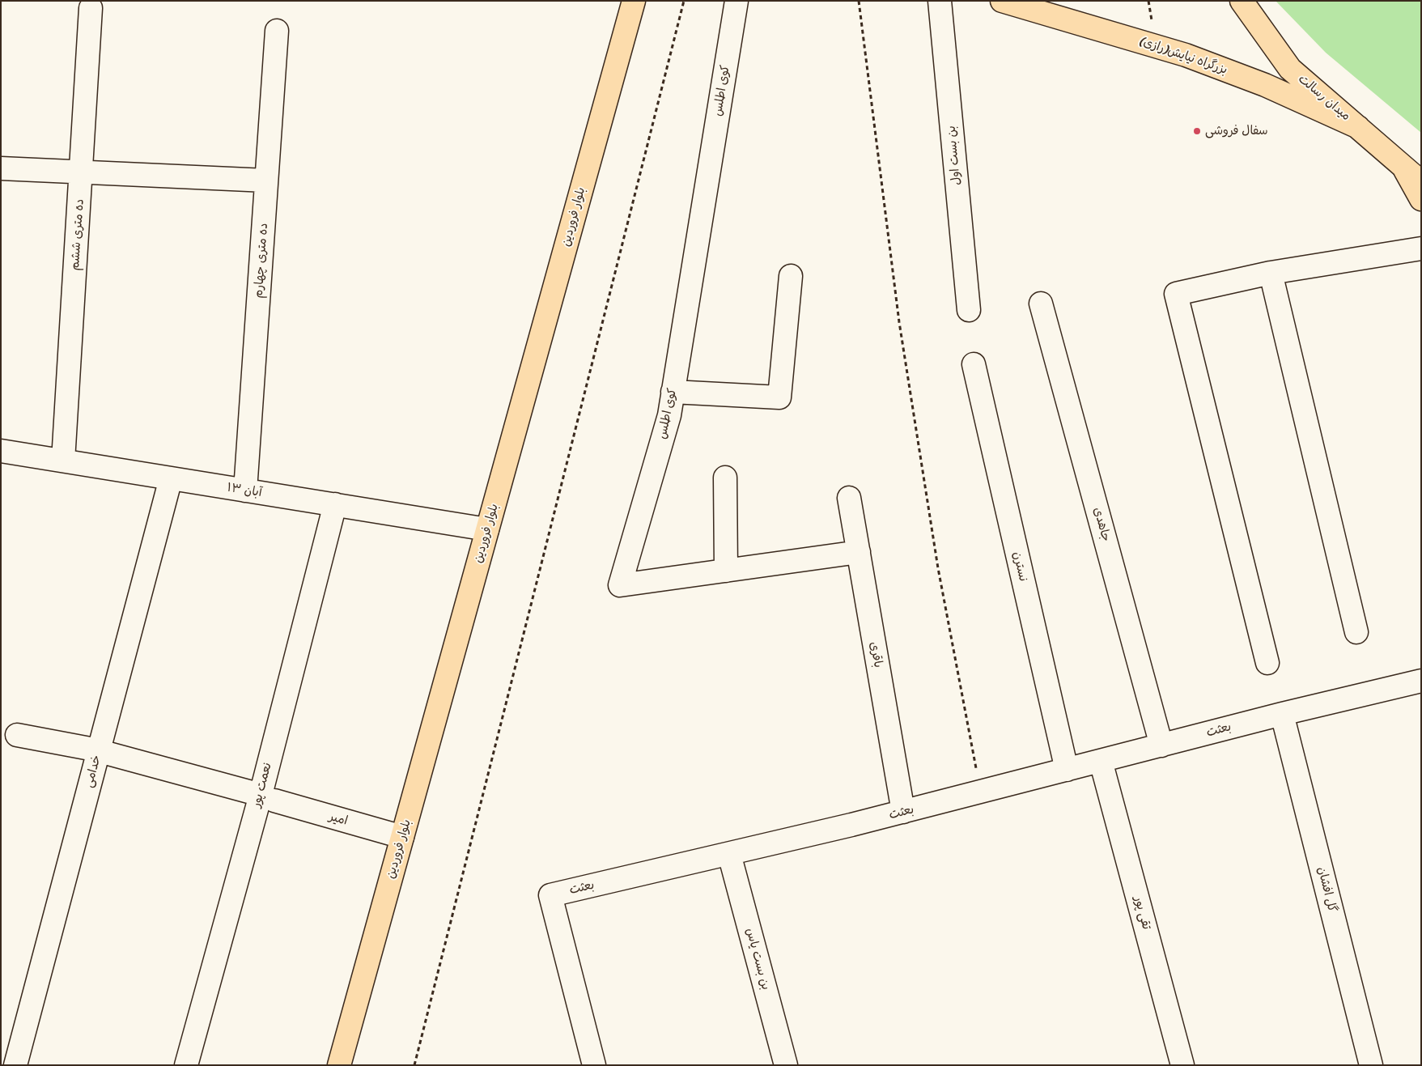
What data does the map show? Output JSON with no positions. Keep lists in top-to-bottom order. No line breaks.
{"streets":{"main road":["بزرگراه نیایش(رازی)","میدان رسالت","بلوار فروردین"],"street":["کوی اطلس","بن بست اول","ده متری ششم","ده متری چهارم","۱۳ آبان","جاهدی","نسترن","باقری","بعثت","خدامی","نعمت پور","امیر","گل افشان","تقی پور","بن بست یاس"]},"crossings":[["بزرگراه نیایش(رازی)","میدان رسالت"],["کوی اطلس","باقری"],["بلوار فروردین","۱۳ آبان"],["بلوار فروردین","امیر"],["ده متری ششم","۱۳ آبان"],["ده متری چهارم","۱۳ آبان"],["۱۳ آبان","خدامی"],["۱۳ آبان","نعمت پور"],["جاهدی","بعثت"],["نسترن","بعثت"],["باقری","بعثت"],["بعثت","گل افشان"],["بعثت","تقی پور"],["بعثت","بن بست یاس"],["خدامی","امیر"],["نعمت پور","امیر"]],"places":["سفال فروشی"]}
